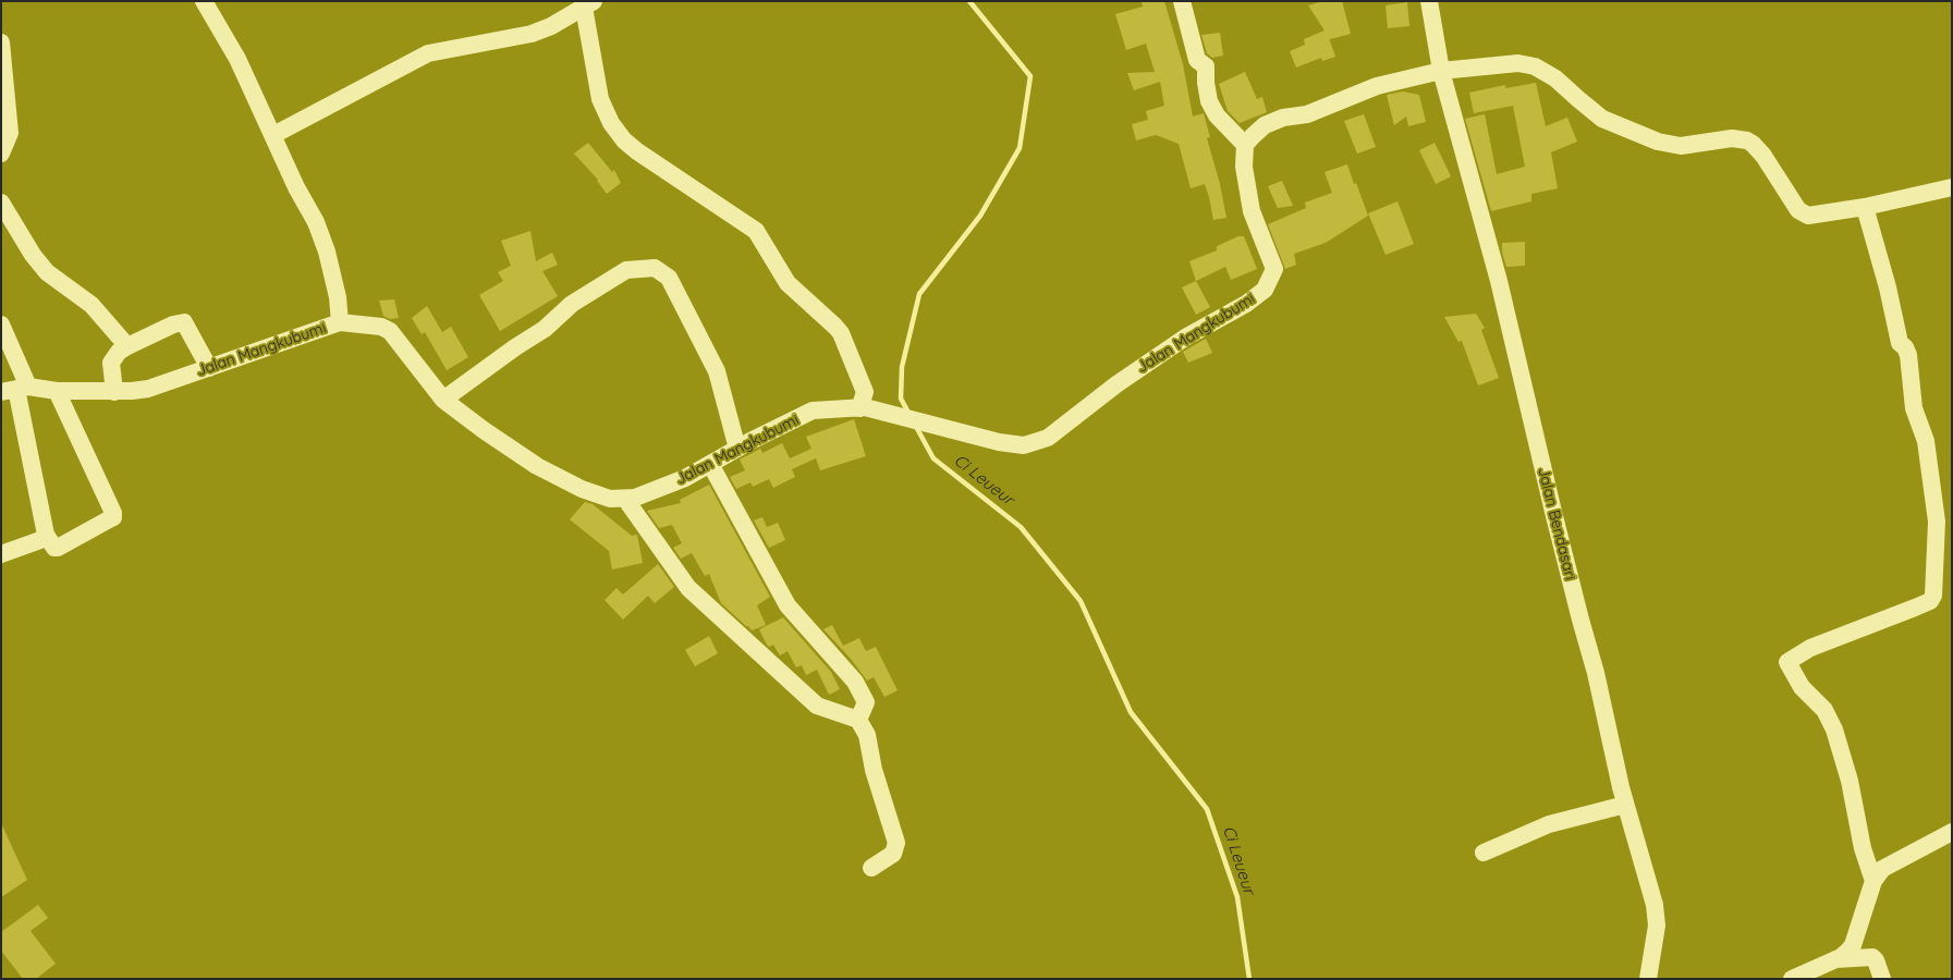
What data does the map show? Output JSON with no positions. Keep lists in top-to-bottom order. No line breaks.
{"streets":{"street":["Jalan Mangkubumi","Jalan Bendasari"]},"water":["Ci Leueur"]}
